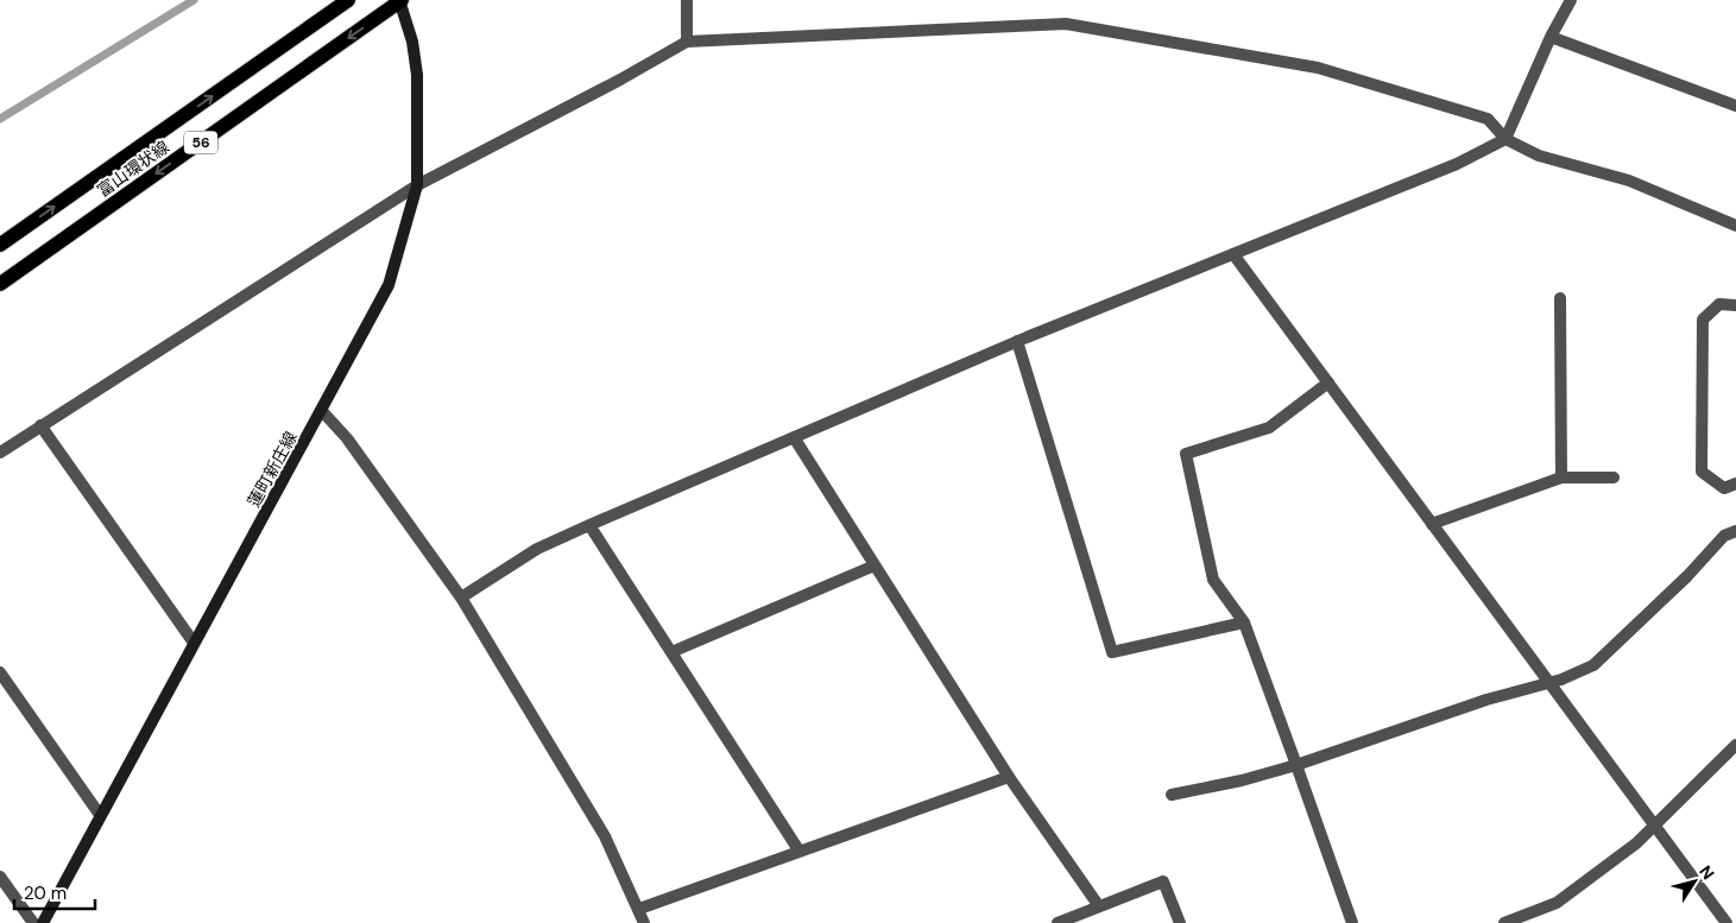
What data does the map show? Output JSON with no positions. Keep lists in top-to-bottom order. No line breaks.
{"streets":{"main road":["56","富山環状線","蓮町新庄線"]},"crossings":[["富山環状線","蓮町新庄線"]],"scale_bar":"20 m","north":"top right"}
